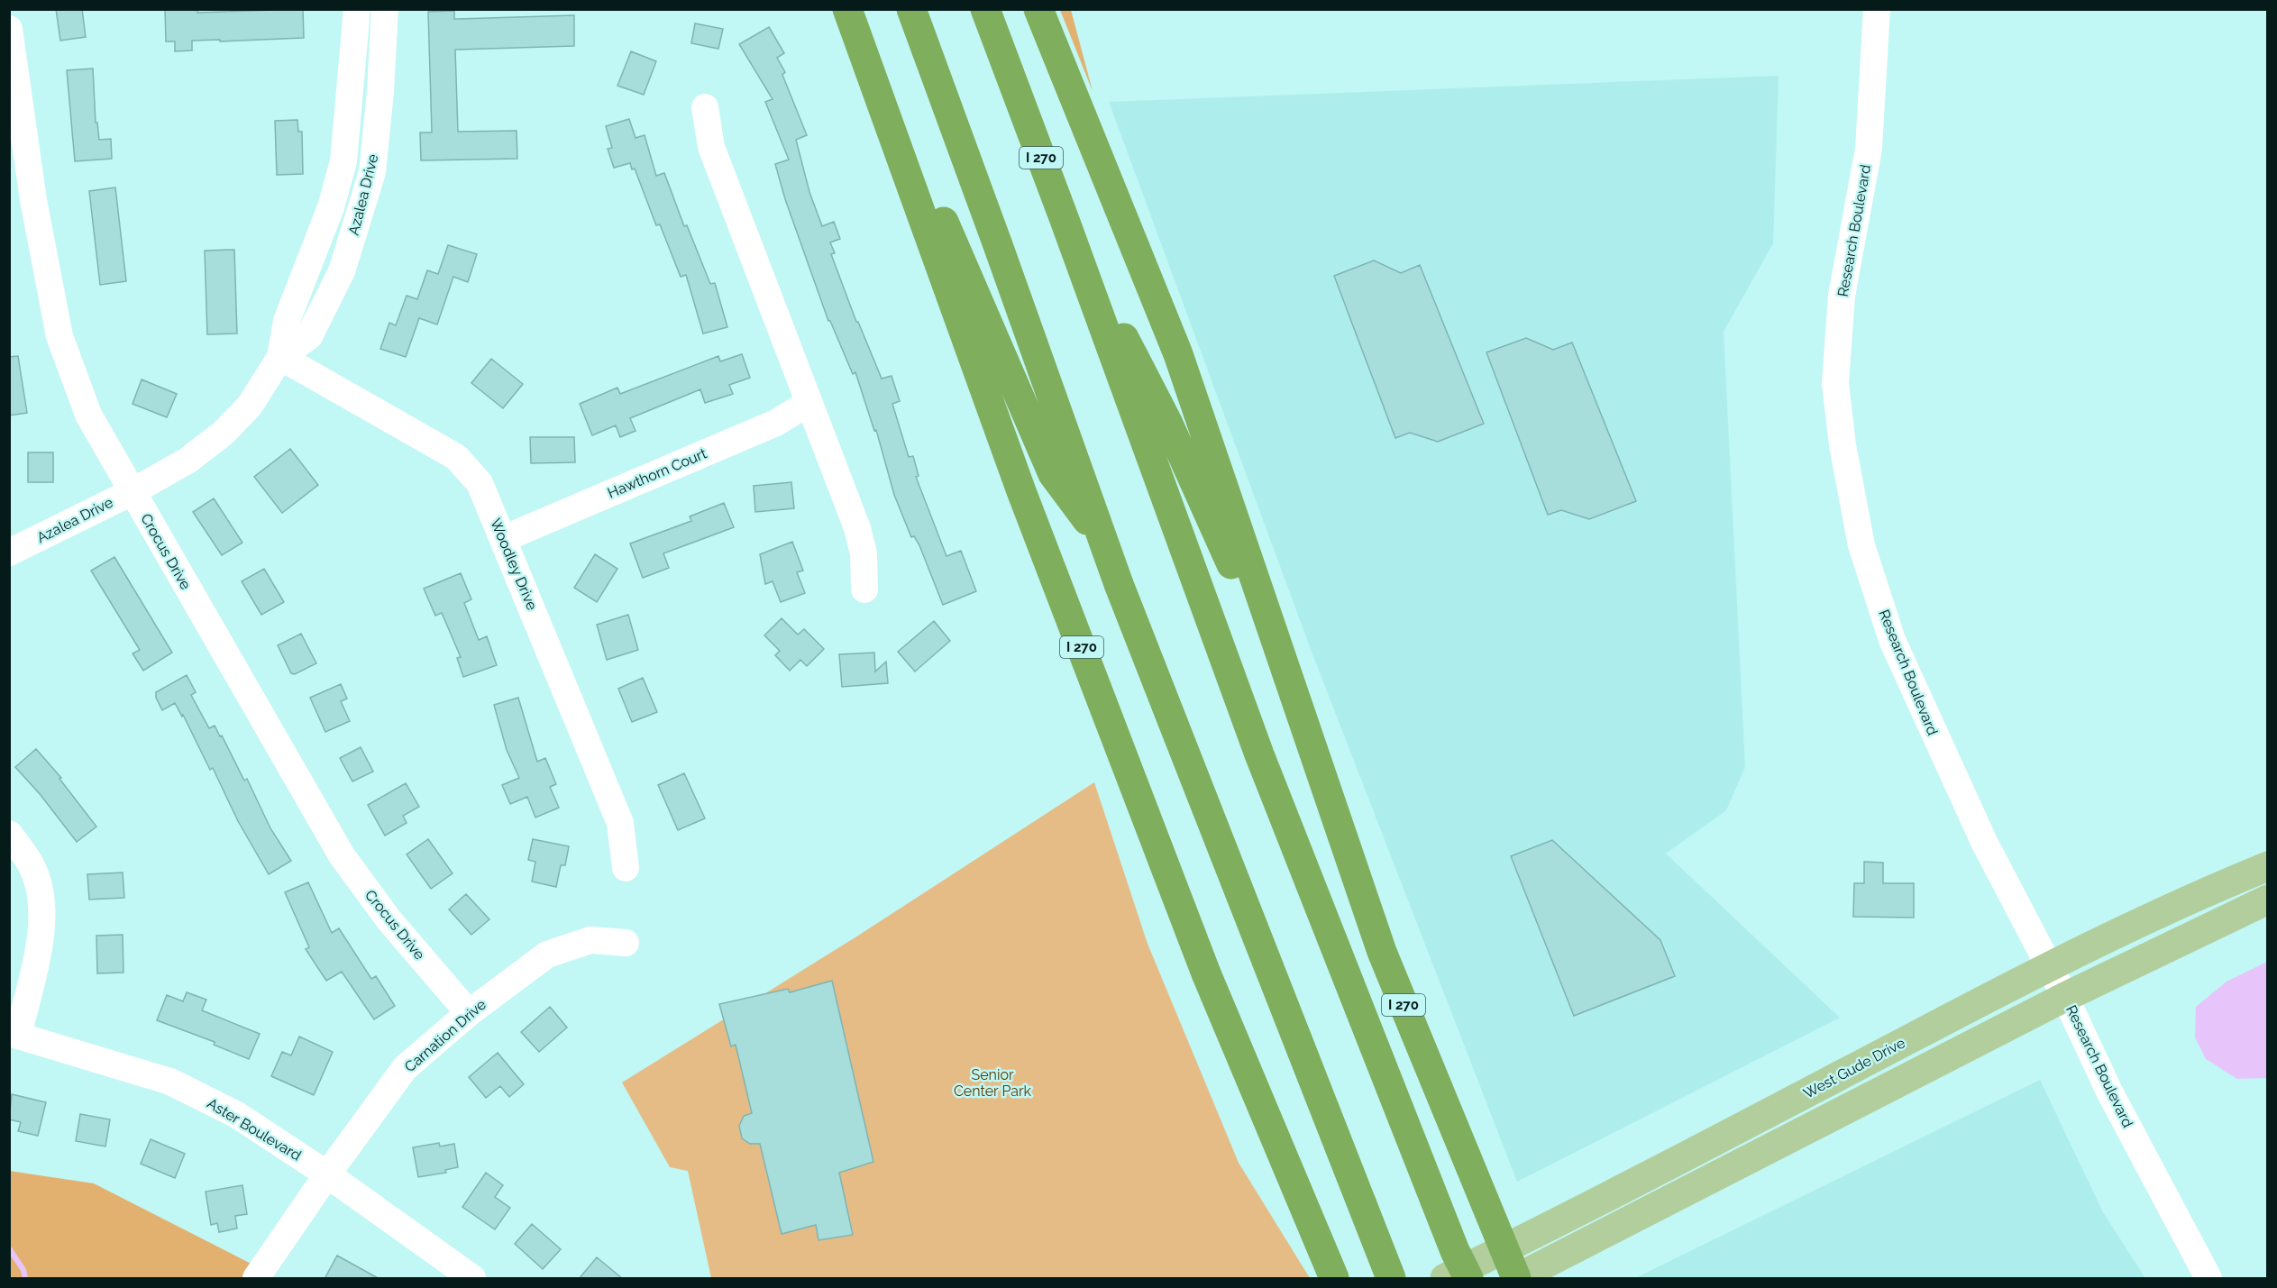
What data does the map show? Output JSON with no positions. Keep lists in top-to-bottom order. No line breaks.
{"streets":{"highway":["I 270"],"main road":["West Gude Drive"],"street":["Azalea Drive","Research Boulevard","Hawthorn Court","Crocus Drive","Woodley Drive","Carnation Drive","Aster Boulevard"]},"crossings":[["Azalea Drive","Crocus Drive"],["Azalea Drive","Woodley Drive"],["Research Boulevard","West Gude Drive"],["Hawthorn Court","Woodley Drive"],["Crocus Drive","Carnation Drive"],["Carnation Drive","Aster Boulevard"]],"parks":["Senior Center Park"]}
